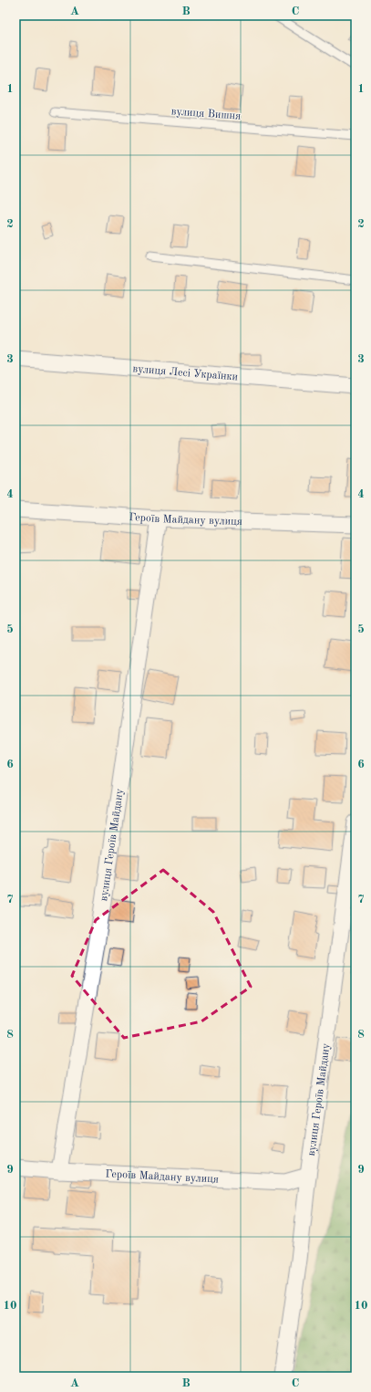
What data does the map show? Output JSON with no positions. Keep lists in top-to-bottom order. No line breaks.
{"streets":{"street":["вулиця Лесі Українки","Героїв Майдану вулиця","вулиця Героїв Майдану"],"lane":["вулиця Вишня"]},"crossings":[["Героїв Майдану вулиця","вулиця Героїв Майдану"]],"grid":{"columns":["A","B","C"],"rows":["1","2","3","4","5","6","7","8","9","10"]}}
